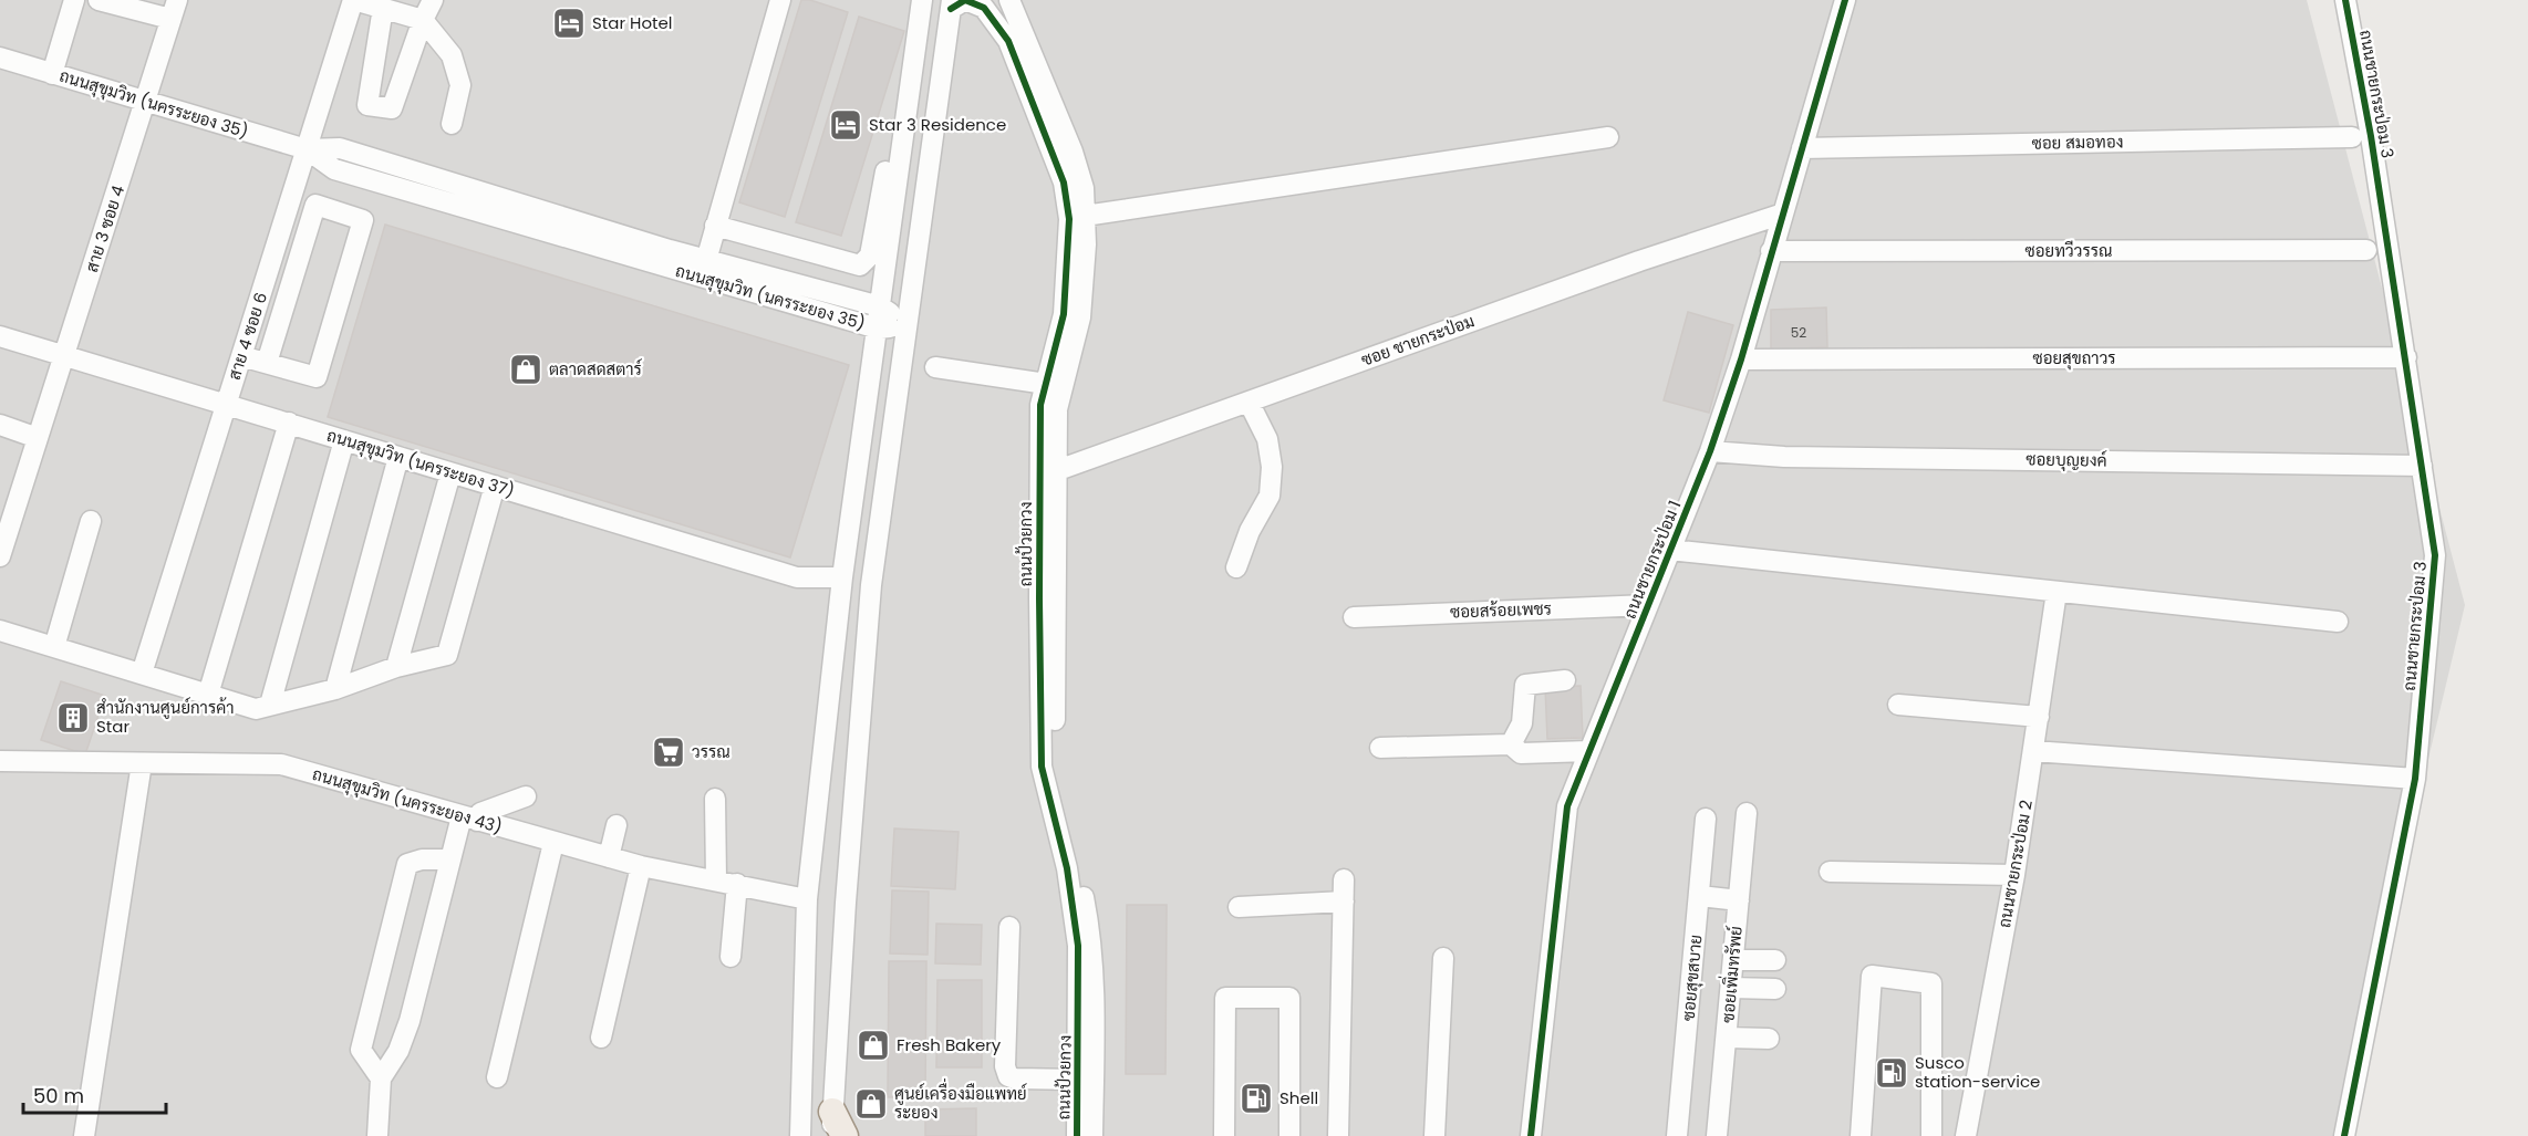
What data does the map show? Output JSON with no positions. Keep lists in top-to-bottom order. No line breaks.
{"streets":{"street":["ถนนชายกระป่อม 3","ถนนสุขุมวิท (นครระยอง 35)","ซอย สมอทอง","สาย 3 ซอย 4","ซอยทวีวรรณ","สาย 4 ซอย 6","ซอย ชายกระป่อม","ซอยสุขถาวร","ซอยบุญยงค์","ถนนสุขุมวิท (นครระยอง 37)","ถนนป้วยกวง","ถนนชายกระป่อม 1","ซอยสร้อยเพชร","ถนนสุขุมวิท (นครระยอง 43)","ถนนชายกระป่อม 2","ซอยเพิ่มทรัพย์","ซอยสุขสบาย"]},"crossings":[["ถนนชายกระป่อม 3","ซอยสุขถาวร"],["ถนนชายกระป่อม 3","ซอยบุญยงค์"],["ถนนสุขุมวิท (นครระยอง 35)","สาย 3 ซอย 4"],["ถนนสุขุมวิท (นครระยอง 35)","สาย 4 ซอย 6"],["ซอย สมอทอง","ถนนชายกระป่อม 1"],["สาย 3 ซอย 4","ถนนสุขุมวิท (นครระยอง 37)"],["ซอยทวีวรรณ","ถนนชายกระป่อม 1"],["สาย 4 ซอย 6","ถนนสุขุมวิท (นครระยอง 37)"],["ซอย ชายกระป่อม","ถนนป้วยกวง"],["ซอย ชายกระป่อม","ถนนชายกระป่อม 1"],["ซอยสุขถาวร","ถนนชายกระป่อม 1"],["ซอยบุญยงค์","ถนนชายกระป่อม 1"],["ถนนชายกระป่อม 1","ซอยสร้อยเพชร"]],"places":{"hotel":["Star Hotel","Star 3 Residence"],"shop":["ตลาดสดสตาร์","Fresh Bakery","ศูนย์เครื่องมือแพทย์ ระยอง"],"building":["สำนักงานศูนย์การค้า Star"],"supermarket":["วรรณ"],"fuel station":["Susco station-service","Shell"]},"house_numbers":["52"],"scale_bar":"50 m"}
